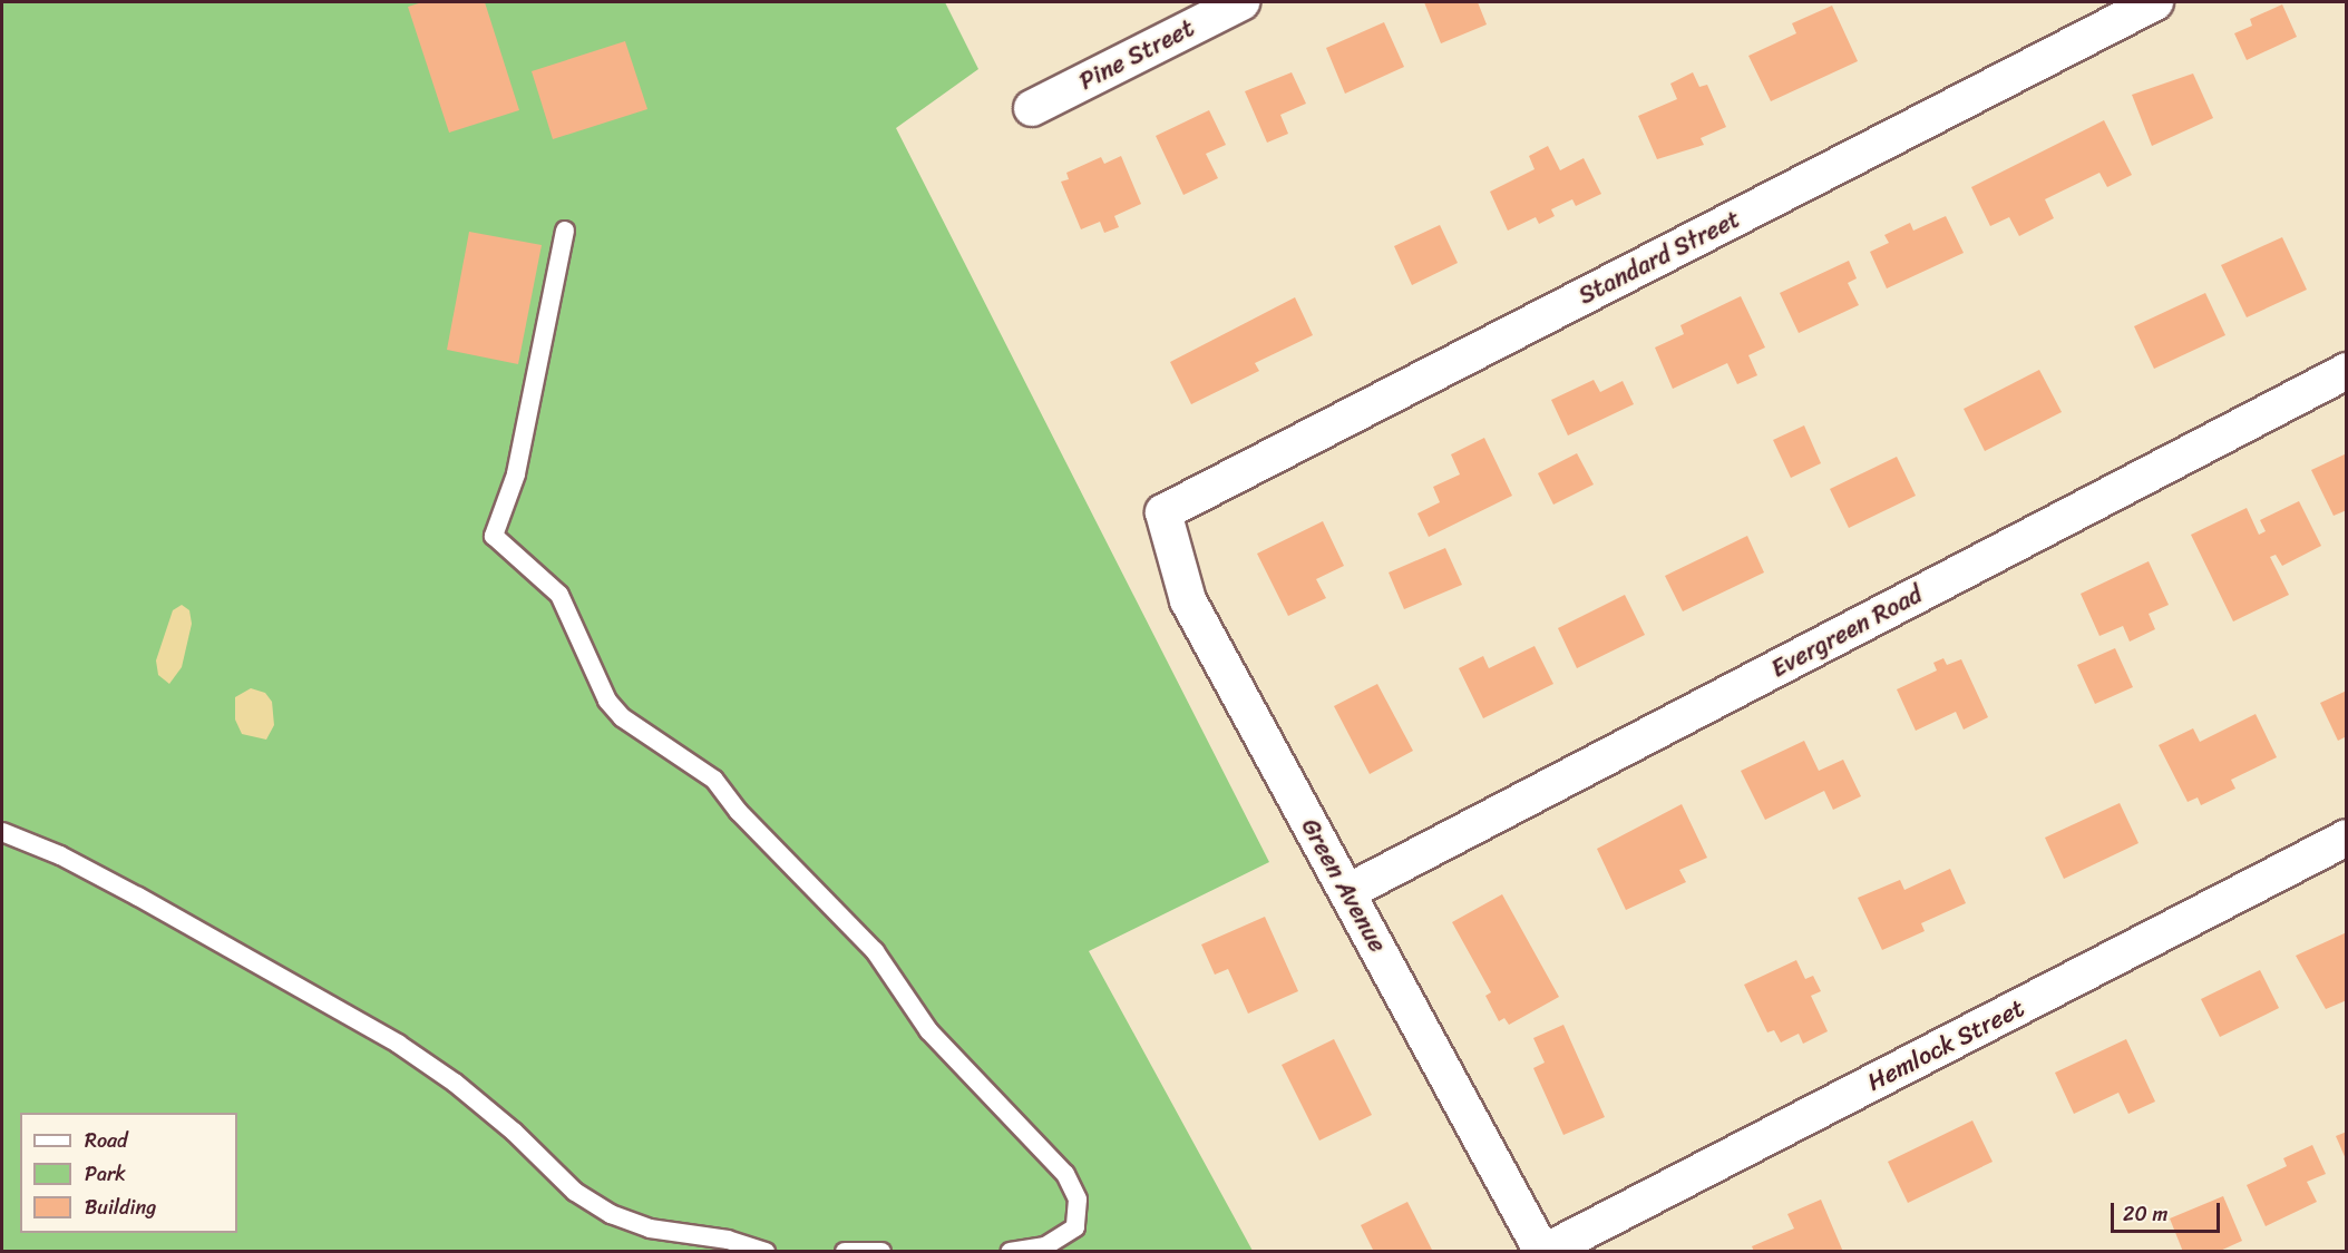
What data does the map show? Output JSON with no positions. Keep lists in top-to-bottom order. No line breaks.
{"streets":{"street":["Pine Street","Standard Street","Evergreen Road","Green Avenue","Hemlock Street"]},"crossings":[["Standard Street","Green Avenue"],["Evergreen Road","Green Avenue"],["Green Avenue","Hemlock Street"]],"legend":["Road","Park","Building"],"scale_bar":"20 m"}
